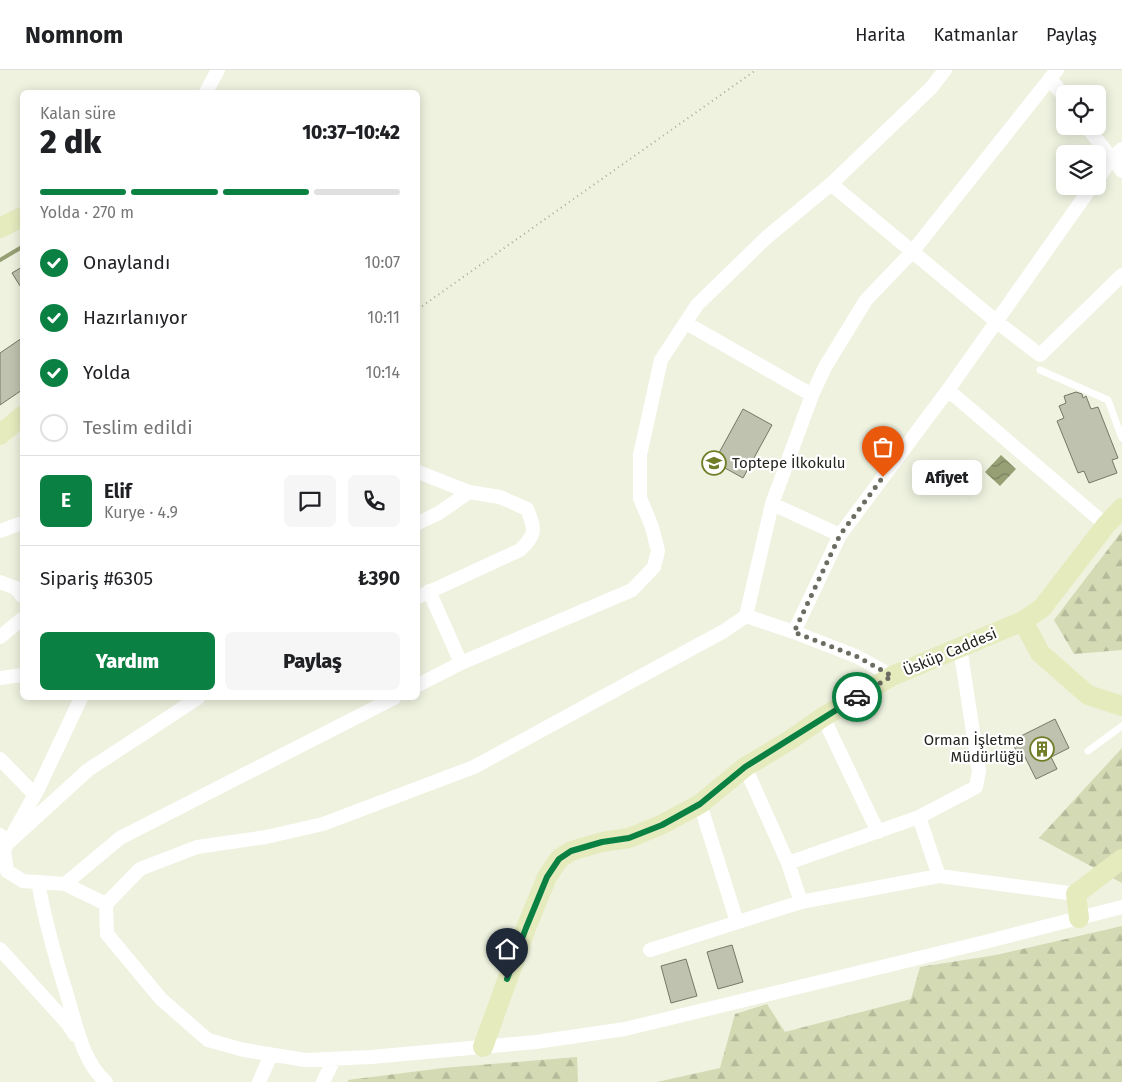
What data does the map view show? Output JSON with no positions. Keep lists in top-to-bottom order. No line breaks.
{"streets":{"street":["Üsküp Caddesi"]},"places":{"school or university":["Toptepe İlkokulu"],"other":["Afiyet"],"building":["Orman İşletme Müdürlüğü"]},"page":{"header":"Nomnom","nav":["Harita","Katmanlar","Paylaş"],"heading":["2 dk","Kalan süre","10:37–10:42"],"panel":["Elif","Kurye · 4.9","Sipariş #6305","₺390"],"bar":"Yolda · 270 m","list":[["Onaylandı","10:07"],["Hazırlanıyor","10:11"],["Yolda","10:14"],"Teslim edildi"],"bubble":"Afiyet","round":"E","buttons":["Yardım","Paylaş"]}}
